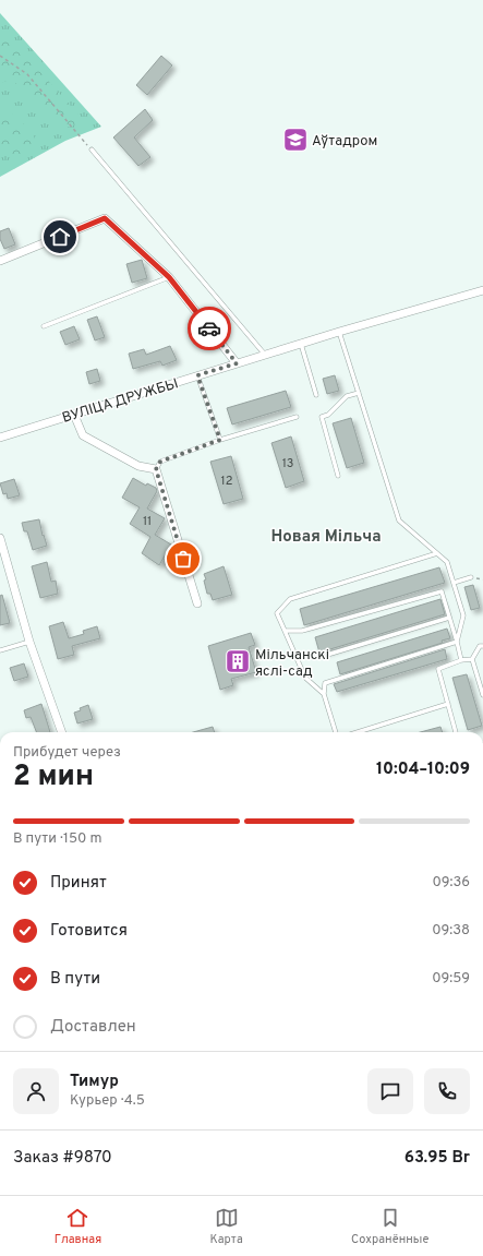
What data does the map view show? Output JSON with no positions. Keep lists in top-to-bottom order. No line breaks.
{"streets":{"street":["ВУЛІЦА ДРУЖБЫ"]},"districts":["Новая Мільча"],"places":{"school or university":["Аўтадром"],"building":["Мільчанскі яслі-сад"]},"house_numbers":["13","12","11"],"page":{"heading":["2 мин","Прибудет через","10:04–10:09"],"panel":["Тимур","Курьер · 4.5","Заказ #9870","63.95 Br"],"bar":"В пути · 150 m","list":[["Принят","09:36"],["Готовится","09:38"],["В пути","09:59"],"Доставлен"],"tabs":["Главная","Карта","Сохранённые"]}}
